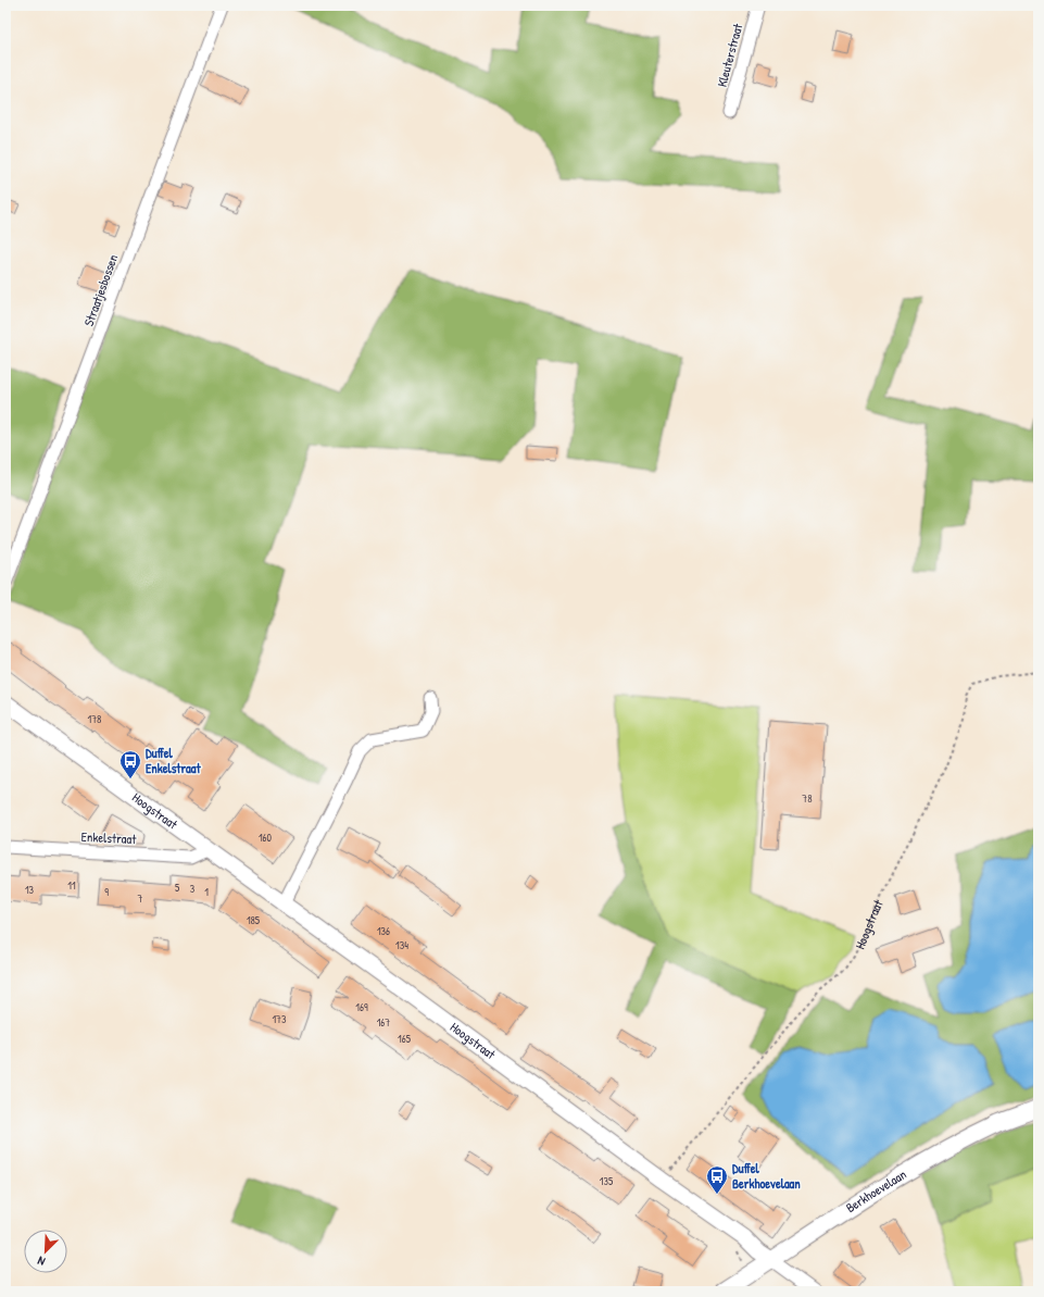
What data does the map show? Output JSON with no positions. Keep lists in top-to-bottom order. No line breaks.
{"streets":{"main road":["Berkhoevelaan"],"street":["Kleuterstraat","Straatjesbossen","Hoogstraat","Enkelstraat"]},"crossings":[["Hoogstraat","Enkelstraat"],["Hoogstraat","Berkhoevelaan"]],"places":{"bus stop":["Duffel Enkelstraat","Duffel Berkhoevelaan"]},"house_numbers":["178","78","160","11","5","3","13","9","1","7","185","136","134","169","173","167","165","135"],"north":"bottom left"}
